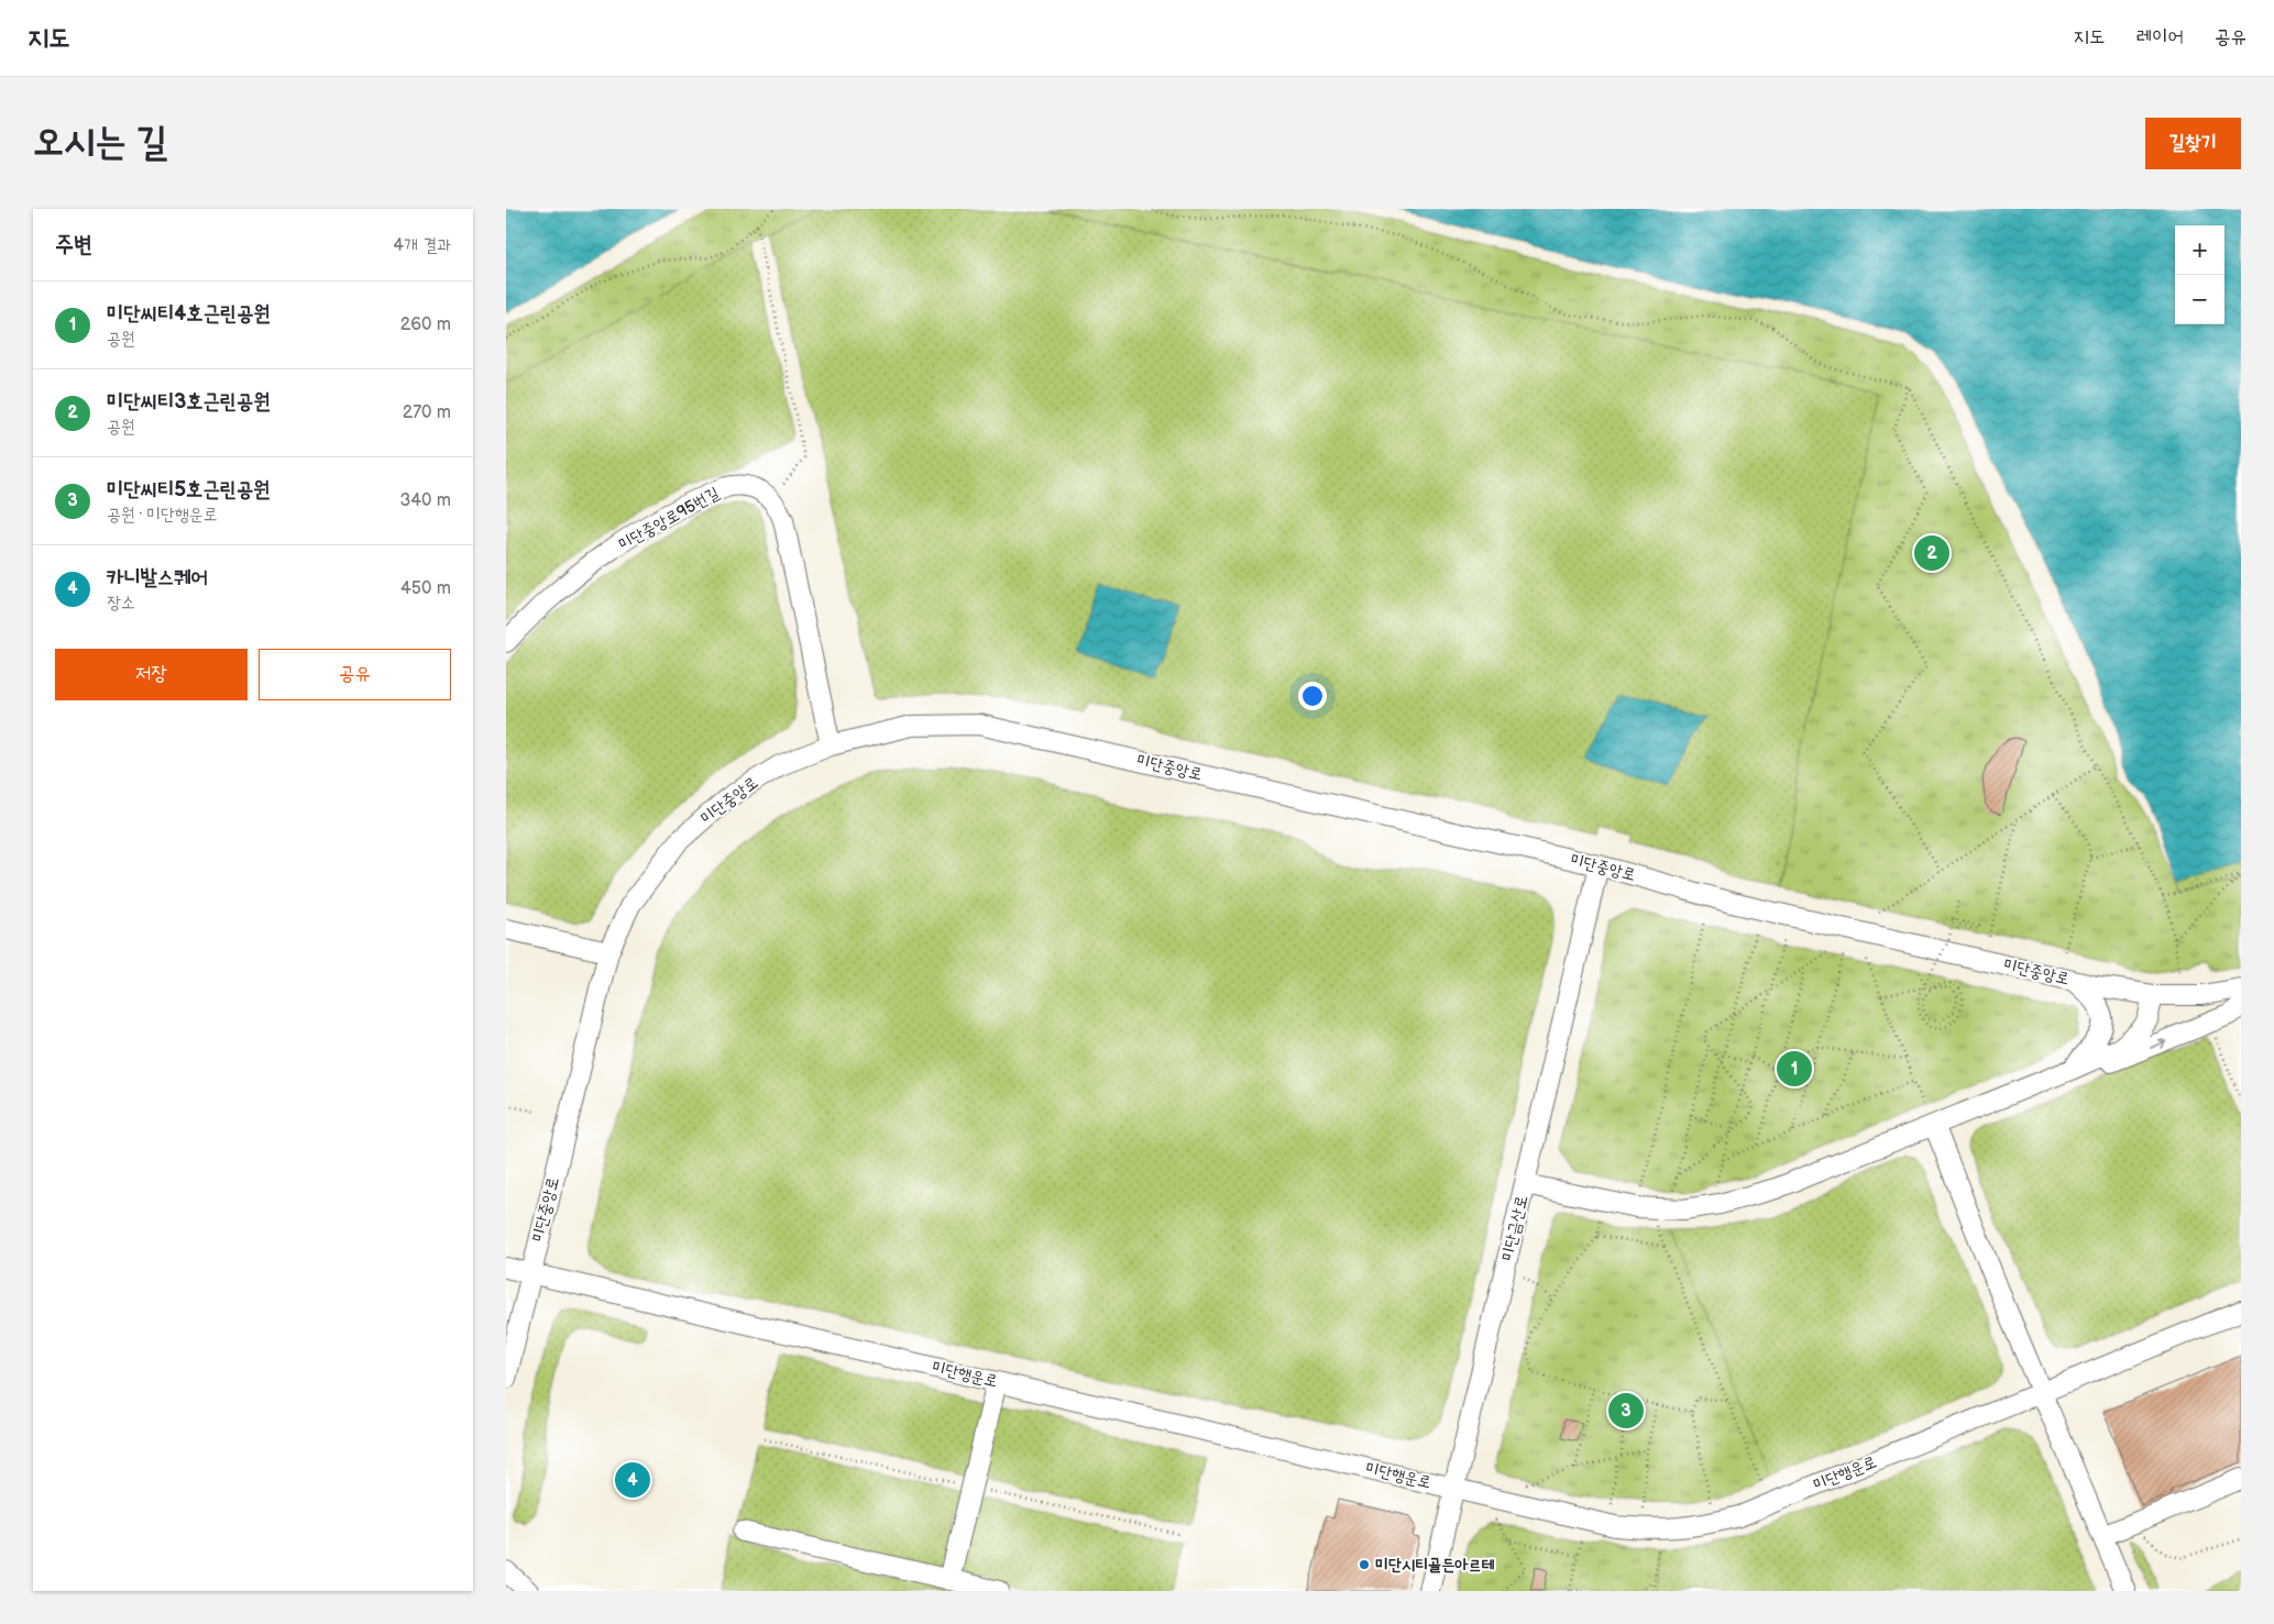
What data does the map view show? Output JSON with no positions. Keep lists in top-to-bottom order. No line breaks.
{"streets":{"street":["미단중앙로95번길","미단중앙로","미단금산로","미단행운로"]},"crossings":[["미단중앙로","미단금산로"],["미단중앙로","미단행운로"],["미단금산로","미단행운로"]],"places":["미단시티골든아르테"],"page":{"header":"지도","nav":["지도","레이어","공유"],"buttons":["길찾기",["저장","공유"]],"title":"오시는 길","heading":["주변","4개 결과"],"map_buttons":["+","−"],"list":[{"mark":"1","name":"미단씨티4호근린공원","note":"공원","value":"260 m"},{"mark":"2","name":"미단씨티3호근린공원","note":"공원","value":"270 m"},{"mark":"3","name":"미단씨티5호근린공원","note":"공원 · 미단행운로","value":"340 m"},{"mark":"4","name":"카니발스퀘어","note":"장소","value":"450 m"}],"pins":["2","1","3","4"]}}
